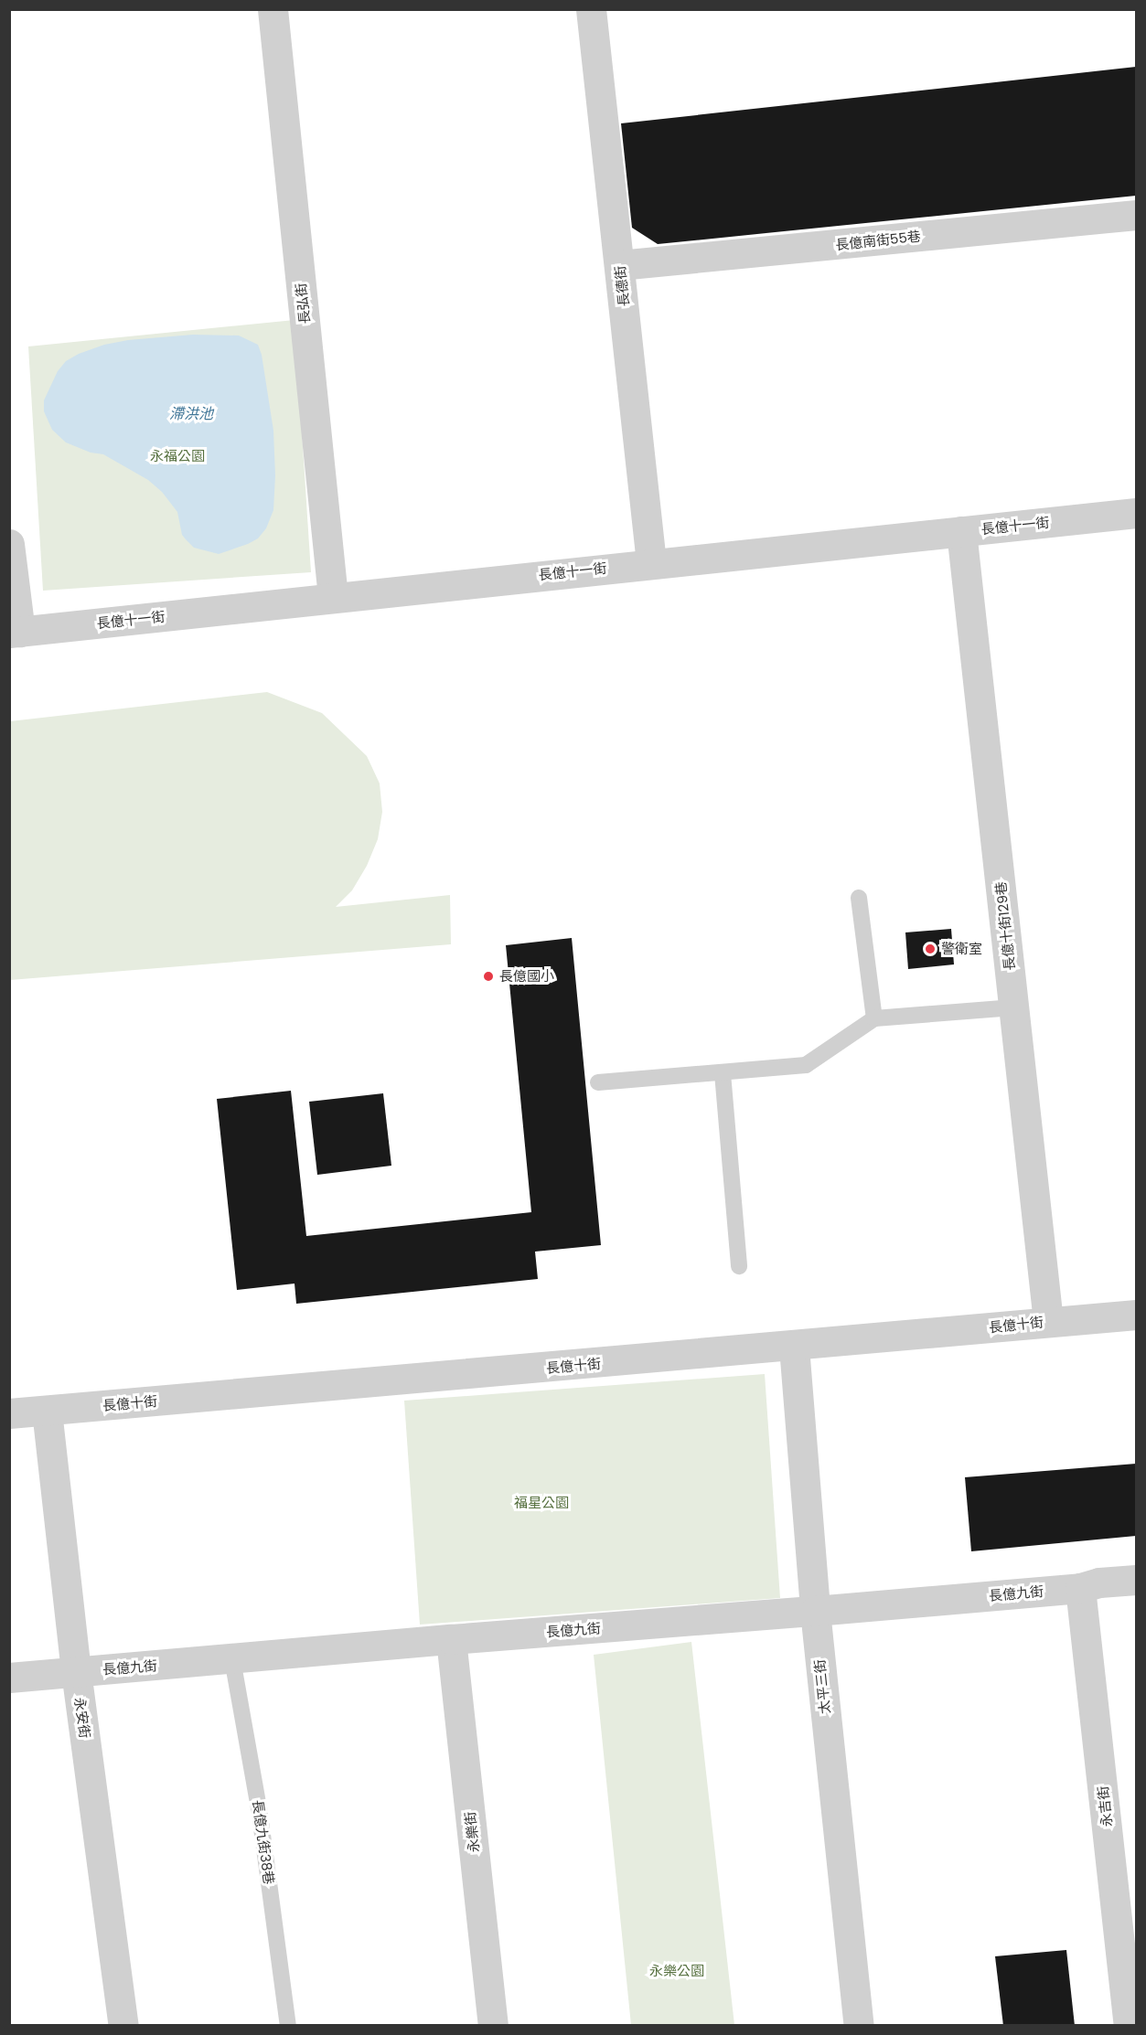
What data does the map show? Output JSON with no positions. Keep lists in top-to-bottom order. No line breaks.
{"streets":{"street":["長億南街55巷","長德街","長弘街","長億十一街","長億十街129巷","長億十街","長億九街","太平三街","永安街","永吉街","永樂街"],"lane":["長億九街38巷"]},"crossings":[["長億南街55巷","長德街"],["長德街","長億十一街"],["長弘街","長億十一街"],["長億十一街","長億十街129巷"],["長億十街129巷","長億十街"],["長億十街","太平三街"],["長億十街","永安街"],["長億九街","太平三街"],["長億九街","永安街"],["長億九街","永吉街"],["長億九街","永樂街"],["長億九街","長億九街38巷"]],"water":["滯洪池"],"parks":["永福公園","福星公園","永樂公園"],"places":["警衛室","長億國小"]}
